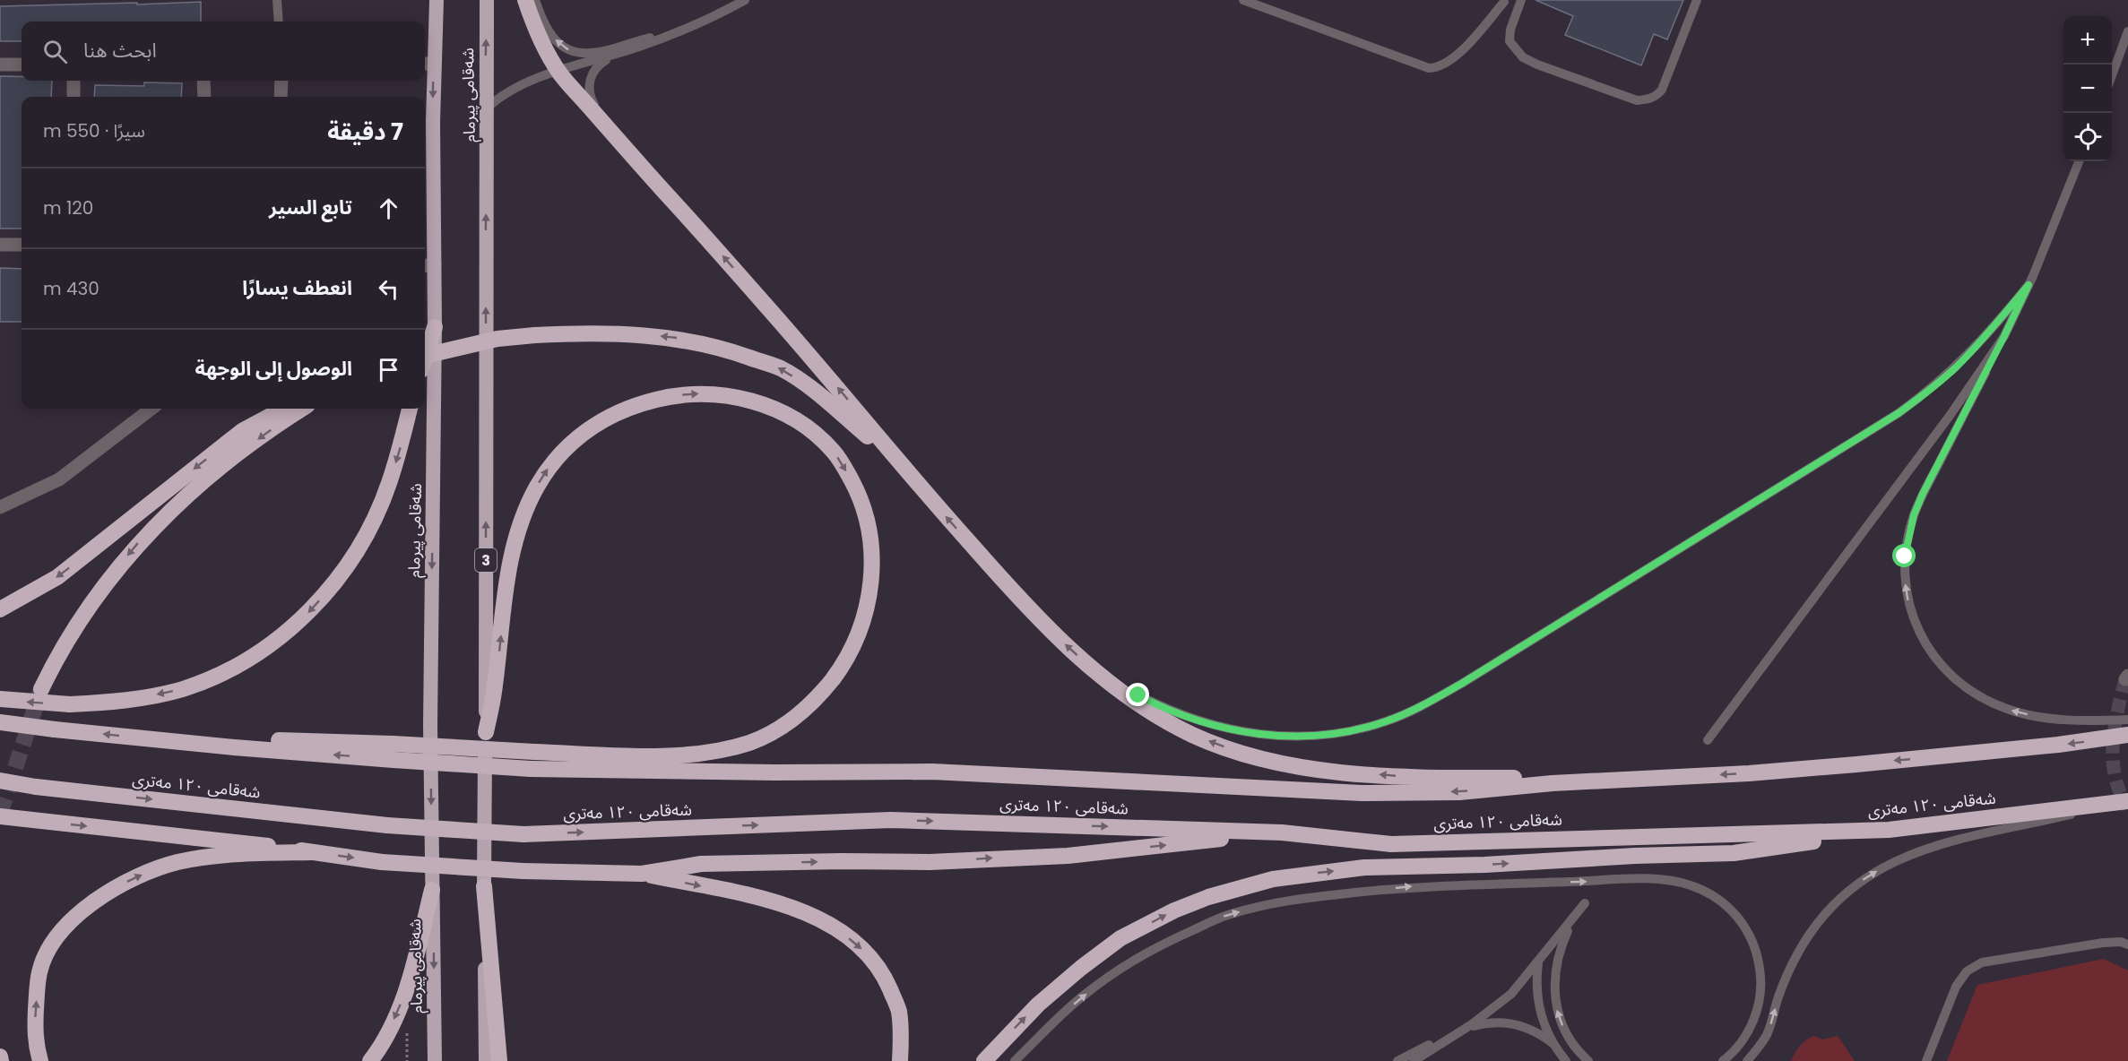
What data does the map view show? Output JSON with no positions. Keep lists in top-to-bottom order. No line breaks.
{"streets":{"highway":["شەقامی پیرمام","3","شەقامی ١٢٠ مەتری"]},"page":{"map_buttons":["+","−"],"search":"ابحث هنا","heading":["7 دقيقة","سيرًا · 550 m"],"list":[["تابع السير","120 m"],["انعطف يسارًا","430 m"],"الوصول إلى الوجهة"]}}
